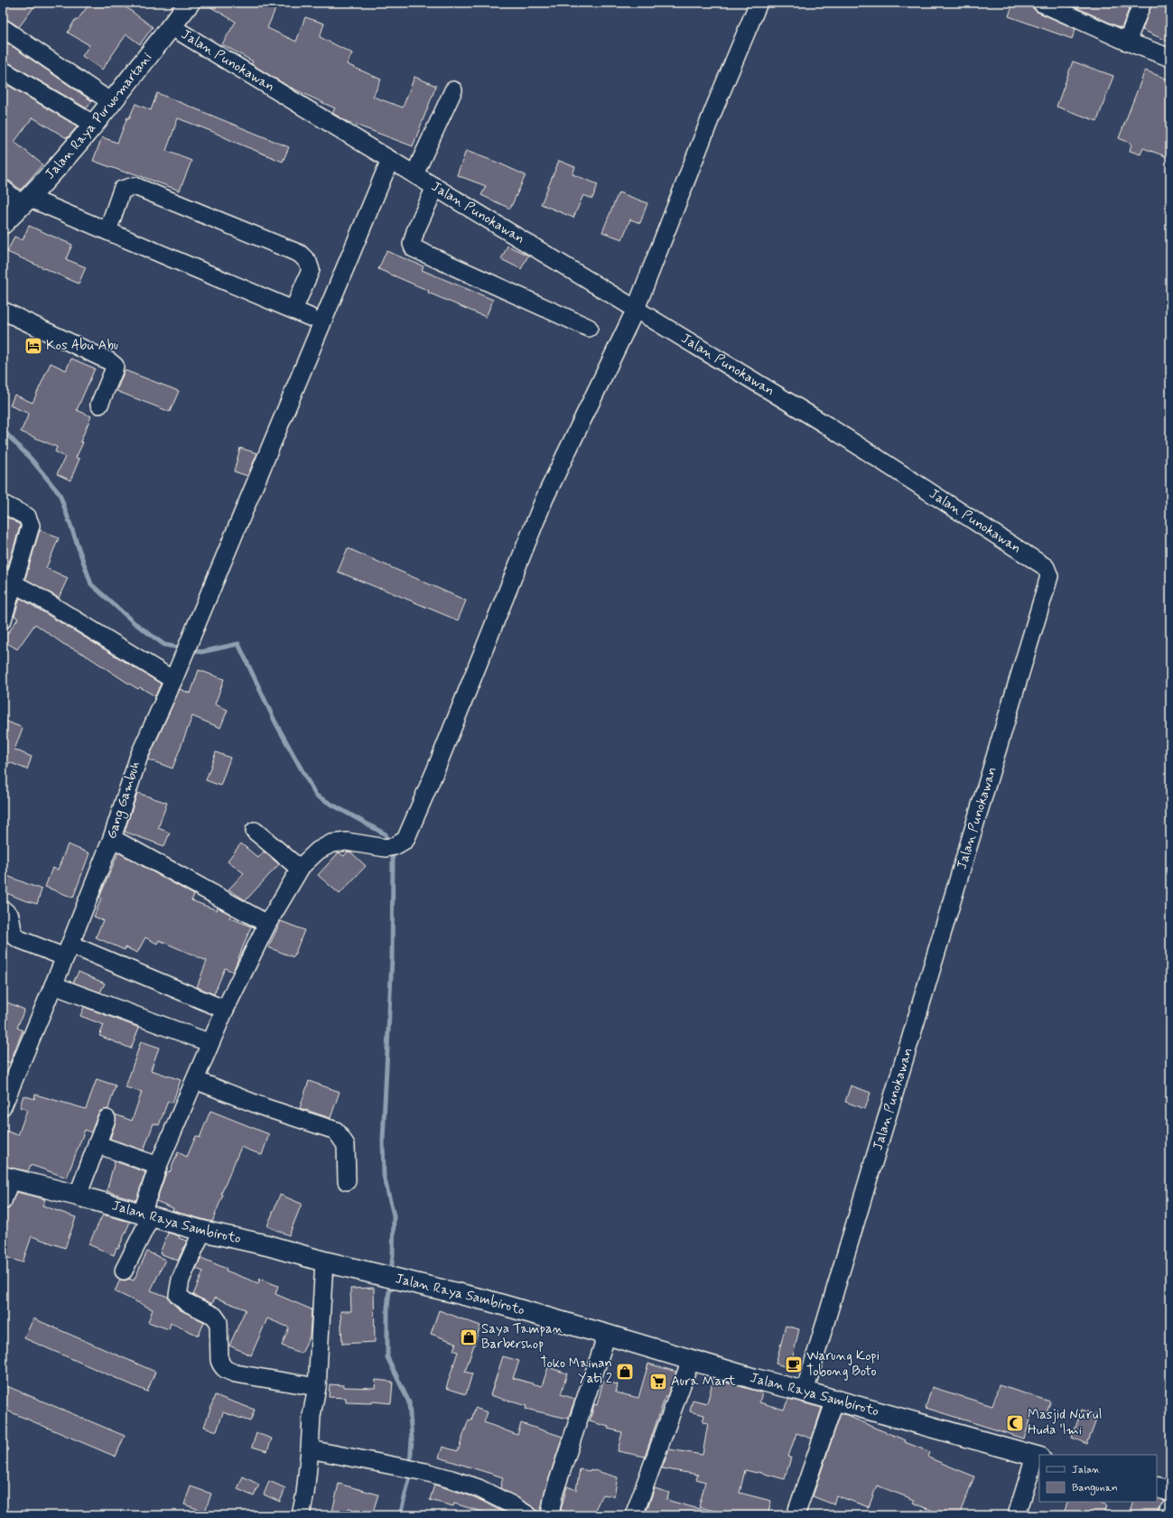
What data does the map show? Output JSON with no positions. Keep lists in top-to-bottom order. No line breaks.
{"streets":{"street":["Jalan Punokawan","Jalan Raya Purwomartani","Gang Gambuh","Jalan Raya Sambiroto"]},"crossings":[["Jalan Punokawan","Jalan Raya Purwomartani"],["Jalan Punokawan","Gang Gambuh"],["Jalan Punokawan","Jalan Raya Sambiroto"]],"places":{"hotel":["Kos Abu Abu"],"shop":["Saya Tampan Barbershop","Toko Mainan Yati 2"],"cafe":["Warung Kopi Tobong Boto"],"supermarket":["Aura Mart"],"mosque":["Masjid Nurul Huda 'lmi"]},"legend":["Jalan","Bangunan"]}
